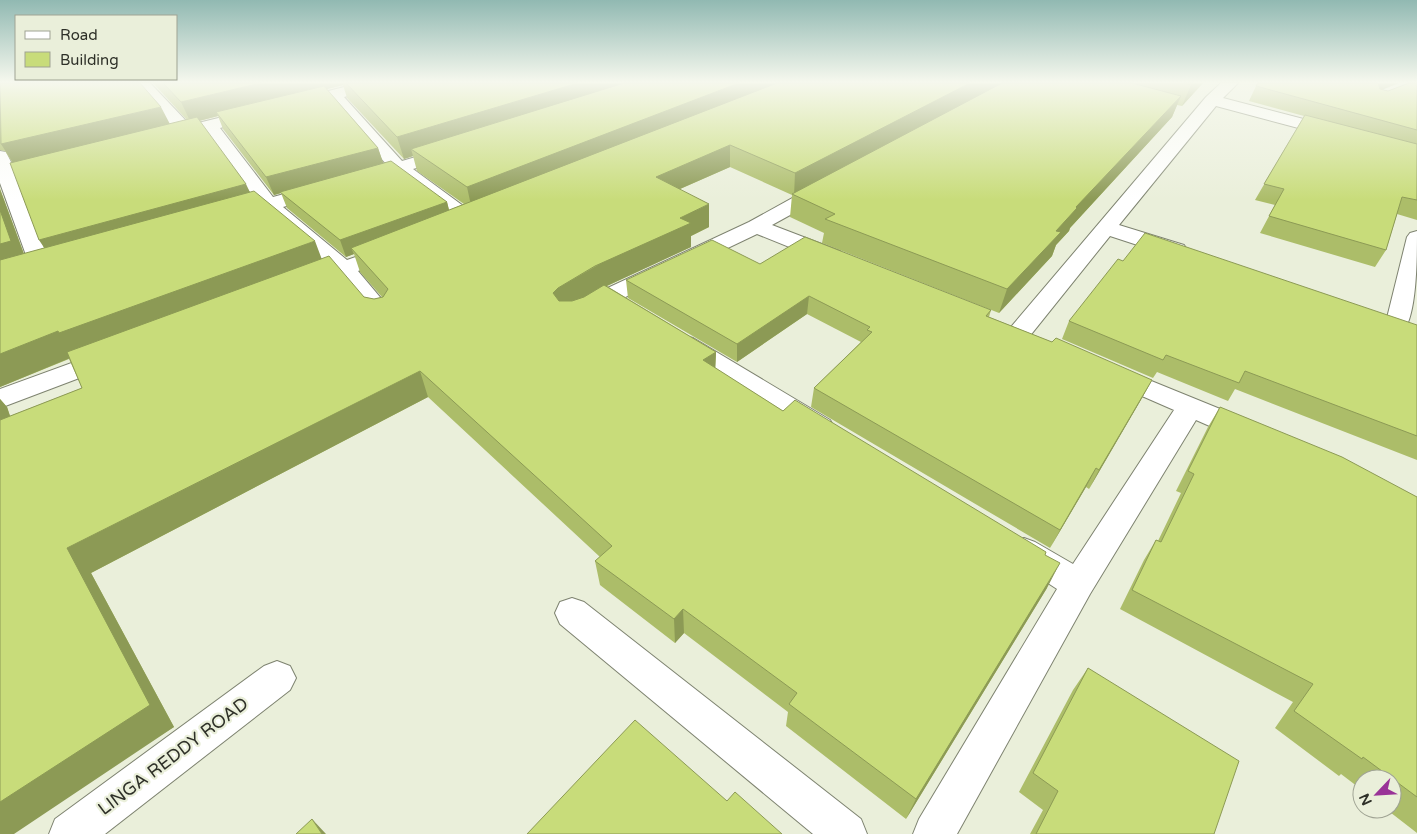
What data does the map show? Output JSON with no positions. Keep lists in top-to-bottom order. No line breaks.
{"streets":{"street":["LINGA REDDY ROAD"]},"legend":["Road","Building"],"north":"bottom left"}
